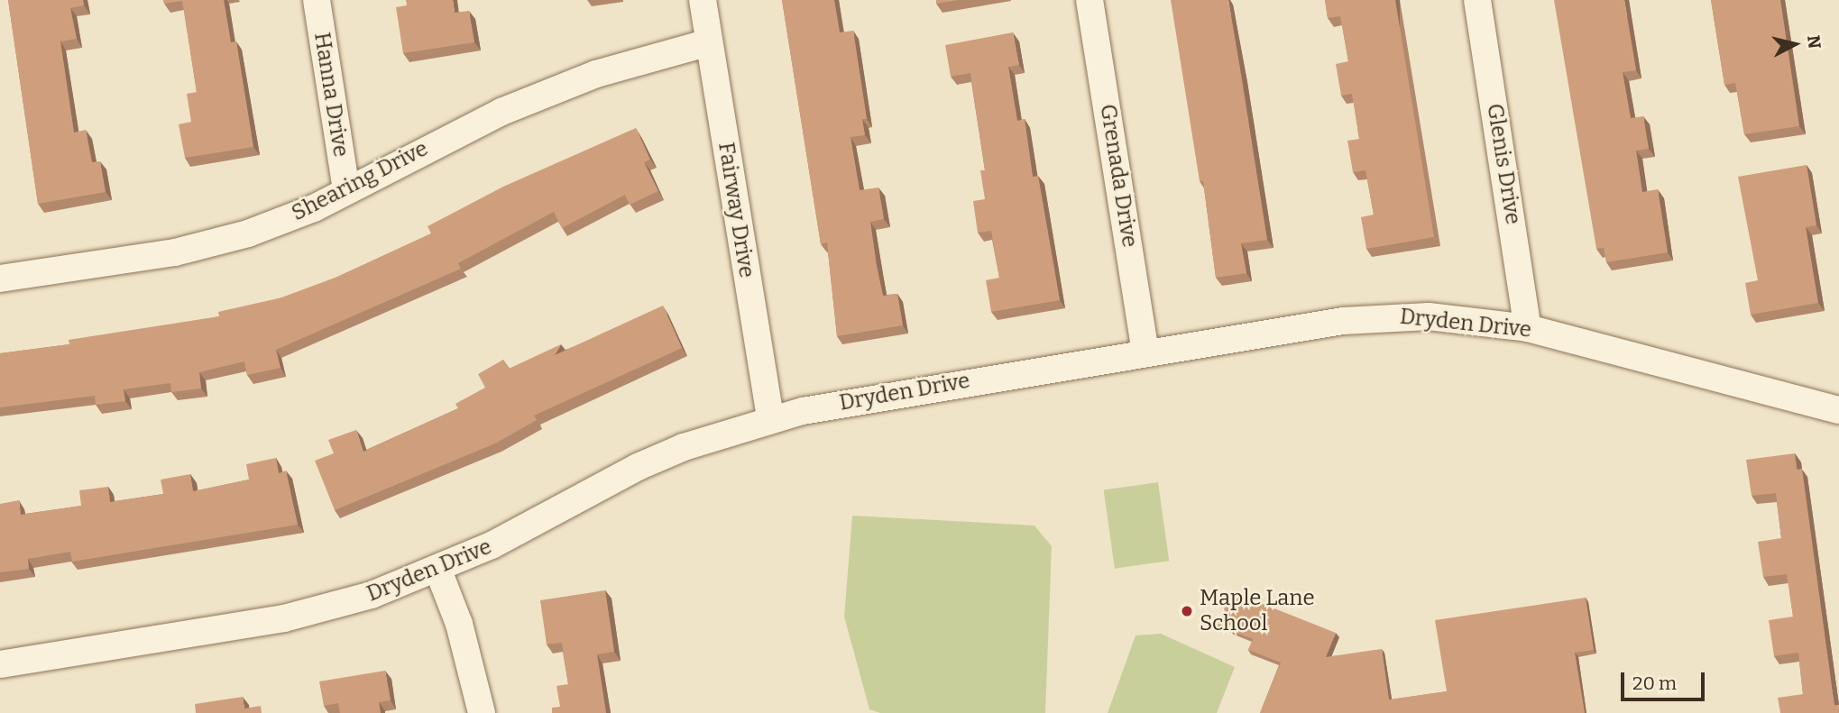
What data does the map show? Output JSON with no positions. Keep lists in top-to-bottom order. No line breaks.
{"streets":{"street":["Hanna Drive","Glenis Drive","Grenada Drive","Shearing Drive","Fairway Drive","Dryden Drive"]},"crossings":[["Hanna Drive","Shearing Drive"],["Glenis Drive","Dryden Drive"],["Grenada Drive","Dryden Drive"],["Shearing Drive","Fairway Drive"],["Fairway Drive","Dryden Drive"]],"places":["Maple Lane School"],"scale_bar":"20 m","north":"right"}
